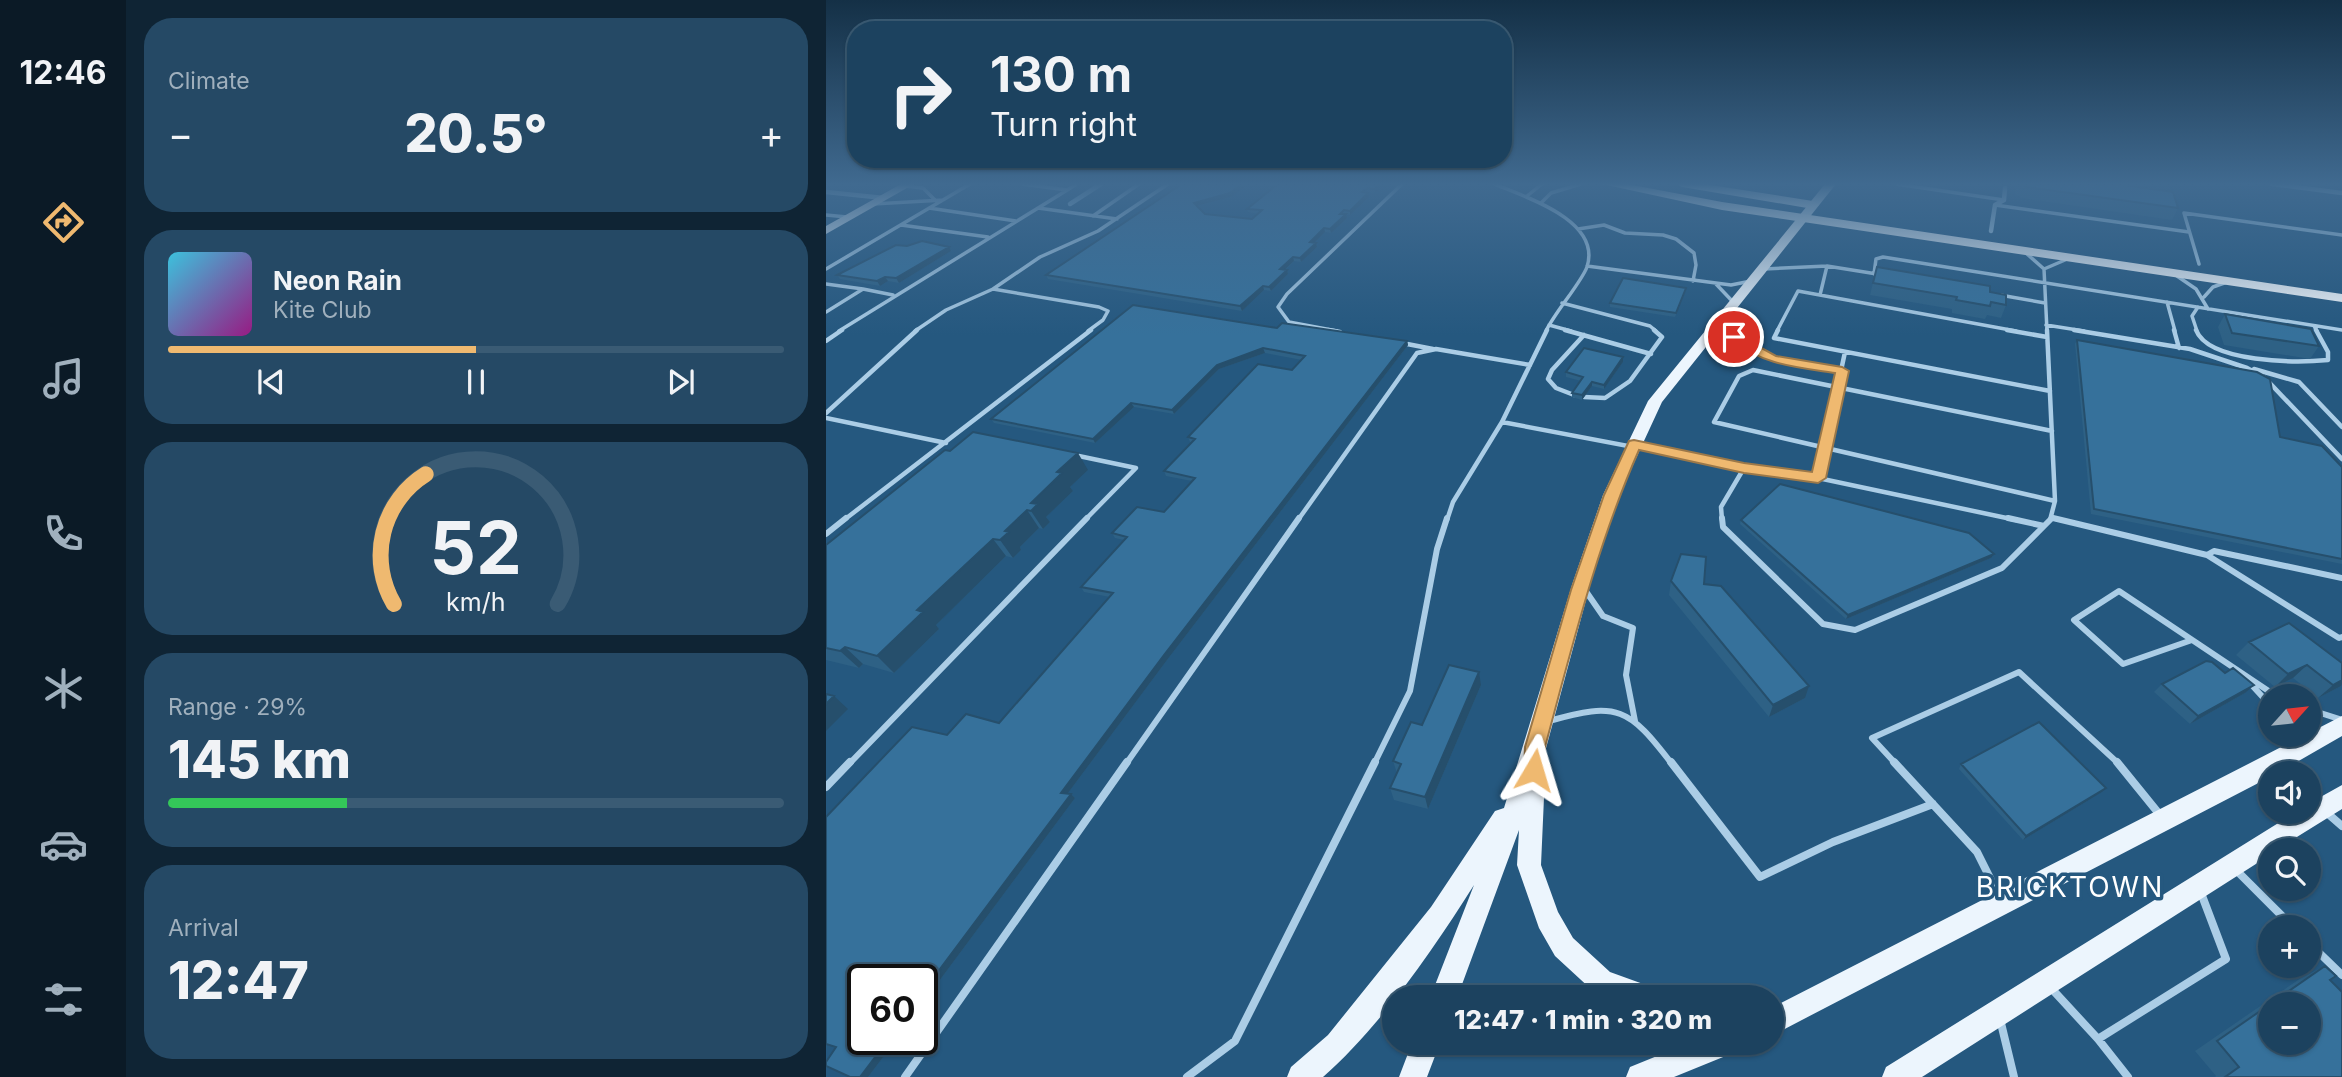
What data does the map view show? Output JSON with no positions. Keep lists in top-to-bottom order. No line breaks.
{"districts":["BRICKTOWN"],"north":"top right","page":{"tabs":"12:46","tile":["Climate",["Range · 29%","145 km"],["Arrival","12:47"]],"turn":["130 m","Turn right"],"heat":["−","20.5°","+"],"song":["Neon Rain","Kite Club"],"map_buttons":["+","−"],"limit":"60","trip":"12:47 · 1 min · 320 m","gauge":["52","km/h"]}}
